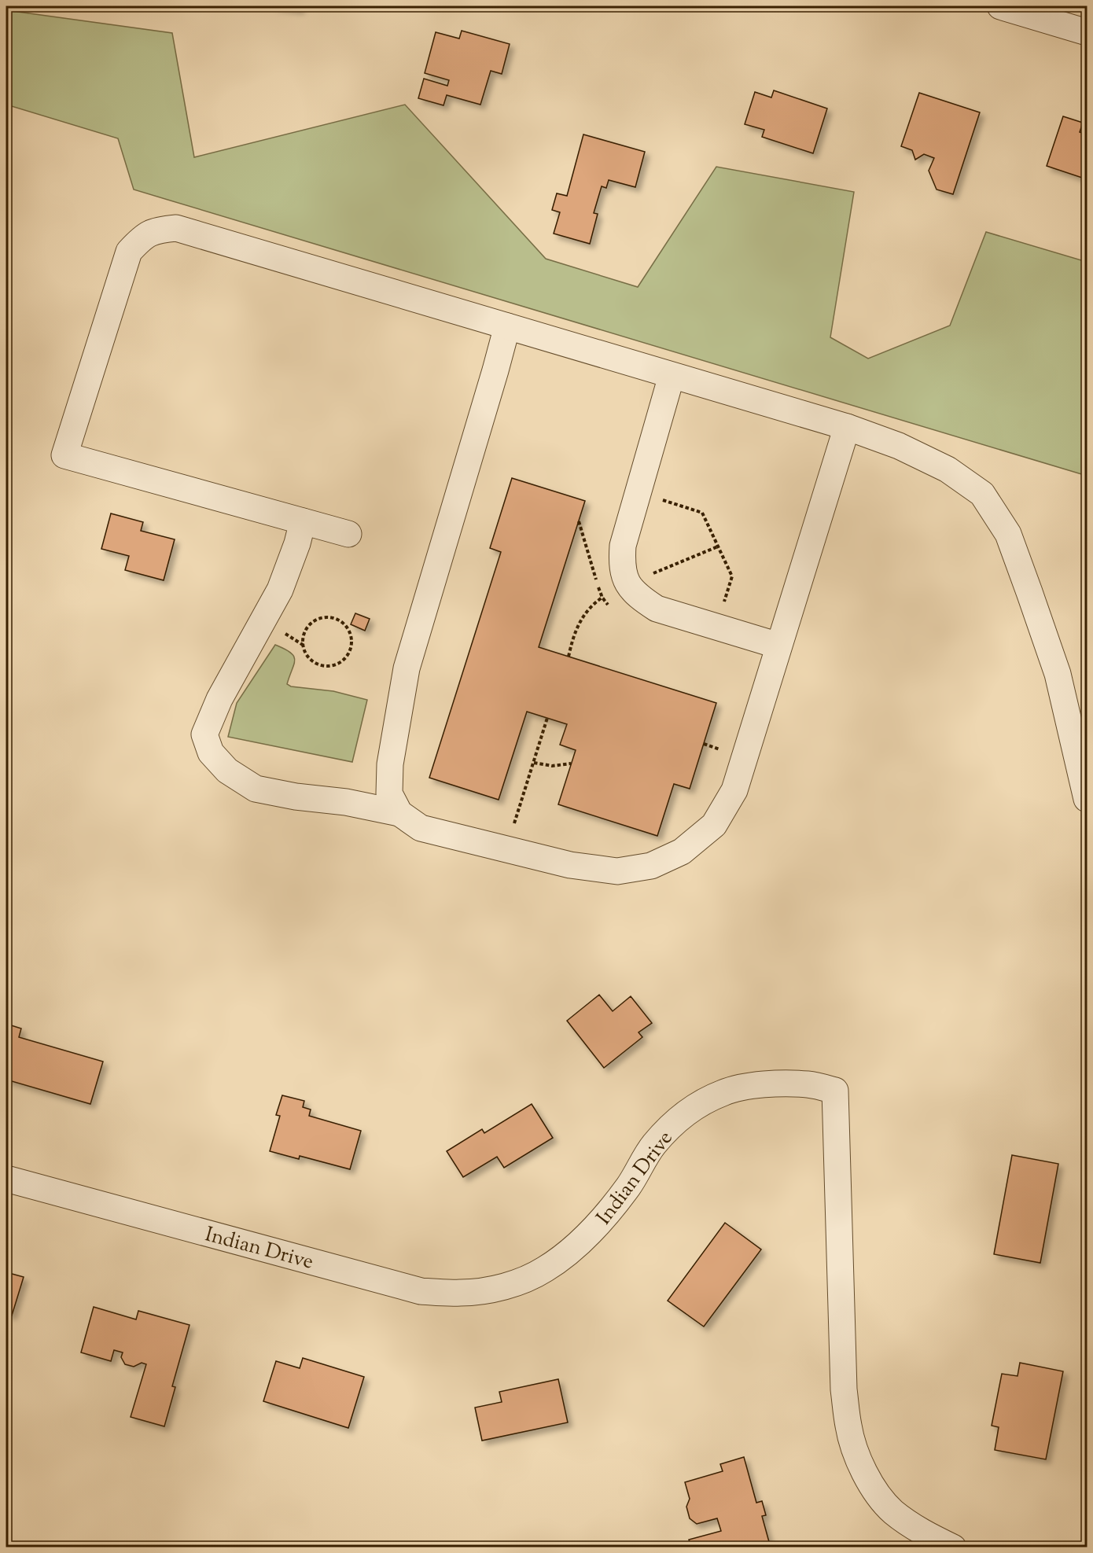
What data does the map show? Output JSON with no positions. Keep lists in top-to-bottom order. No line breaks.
{"streets":{"street":["Indian Drive"]}}
